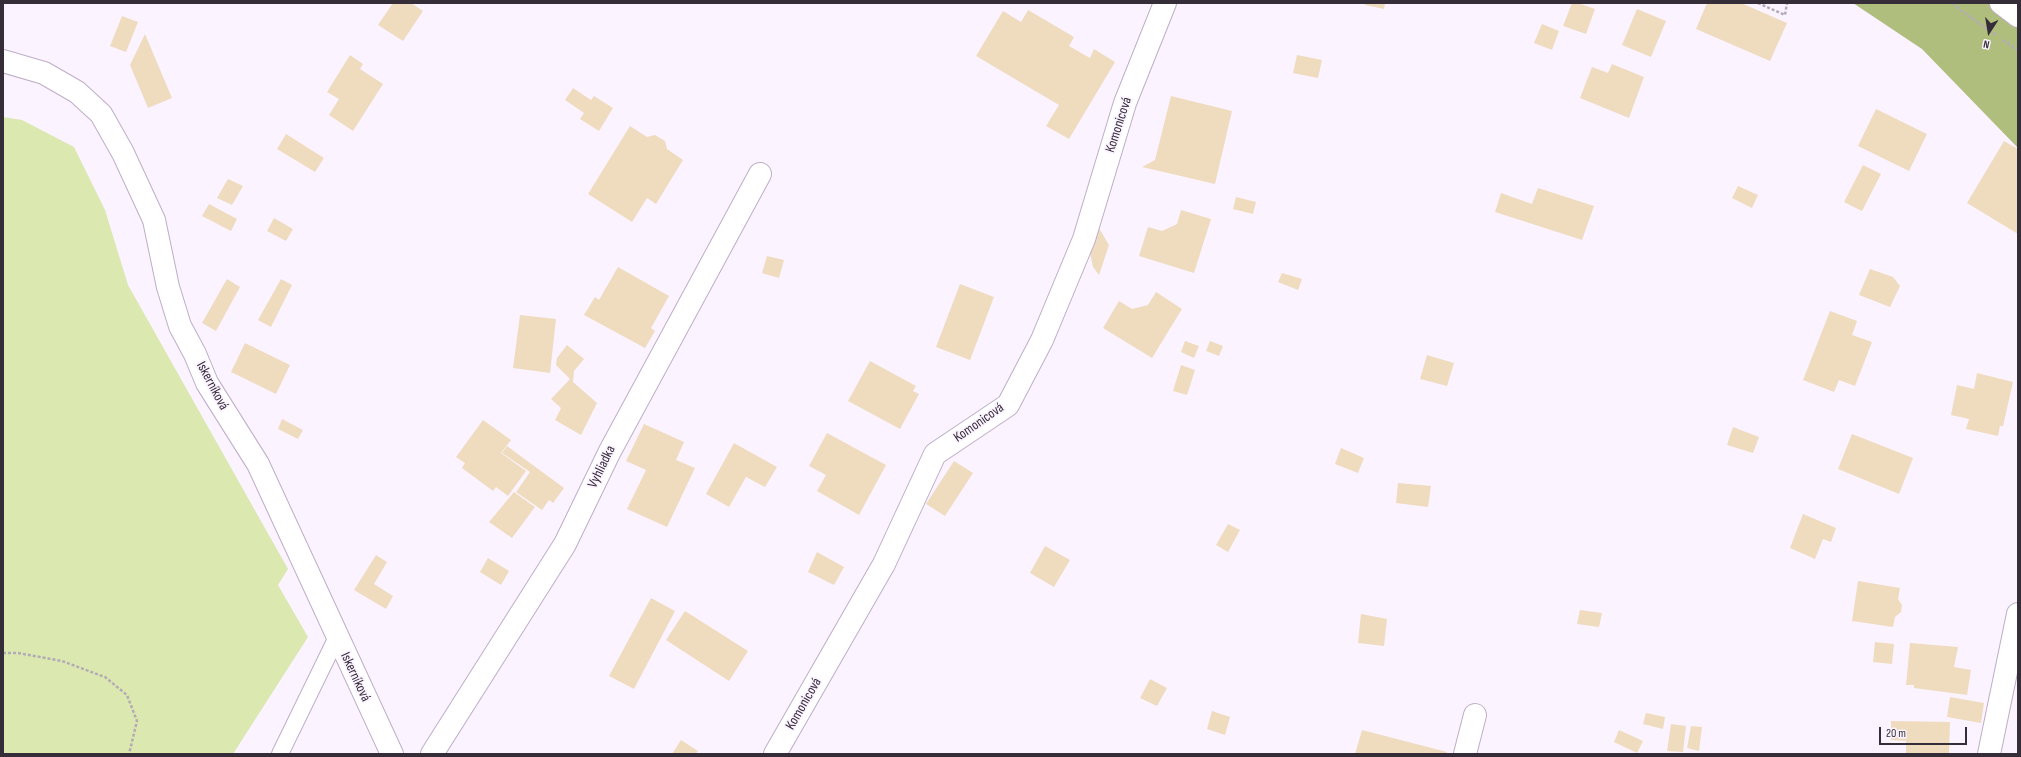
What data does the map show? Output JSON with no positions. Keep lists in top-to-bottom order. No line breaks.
{"streets":{"street":["Komonicová","Iskerníková","Vyhliadka"]},"scale_bar":"20 m","north":"bottom"}
